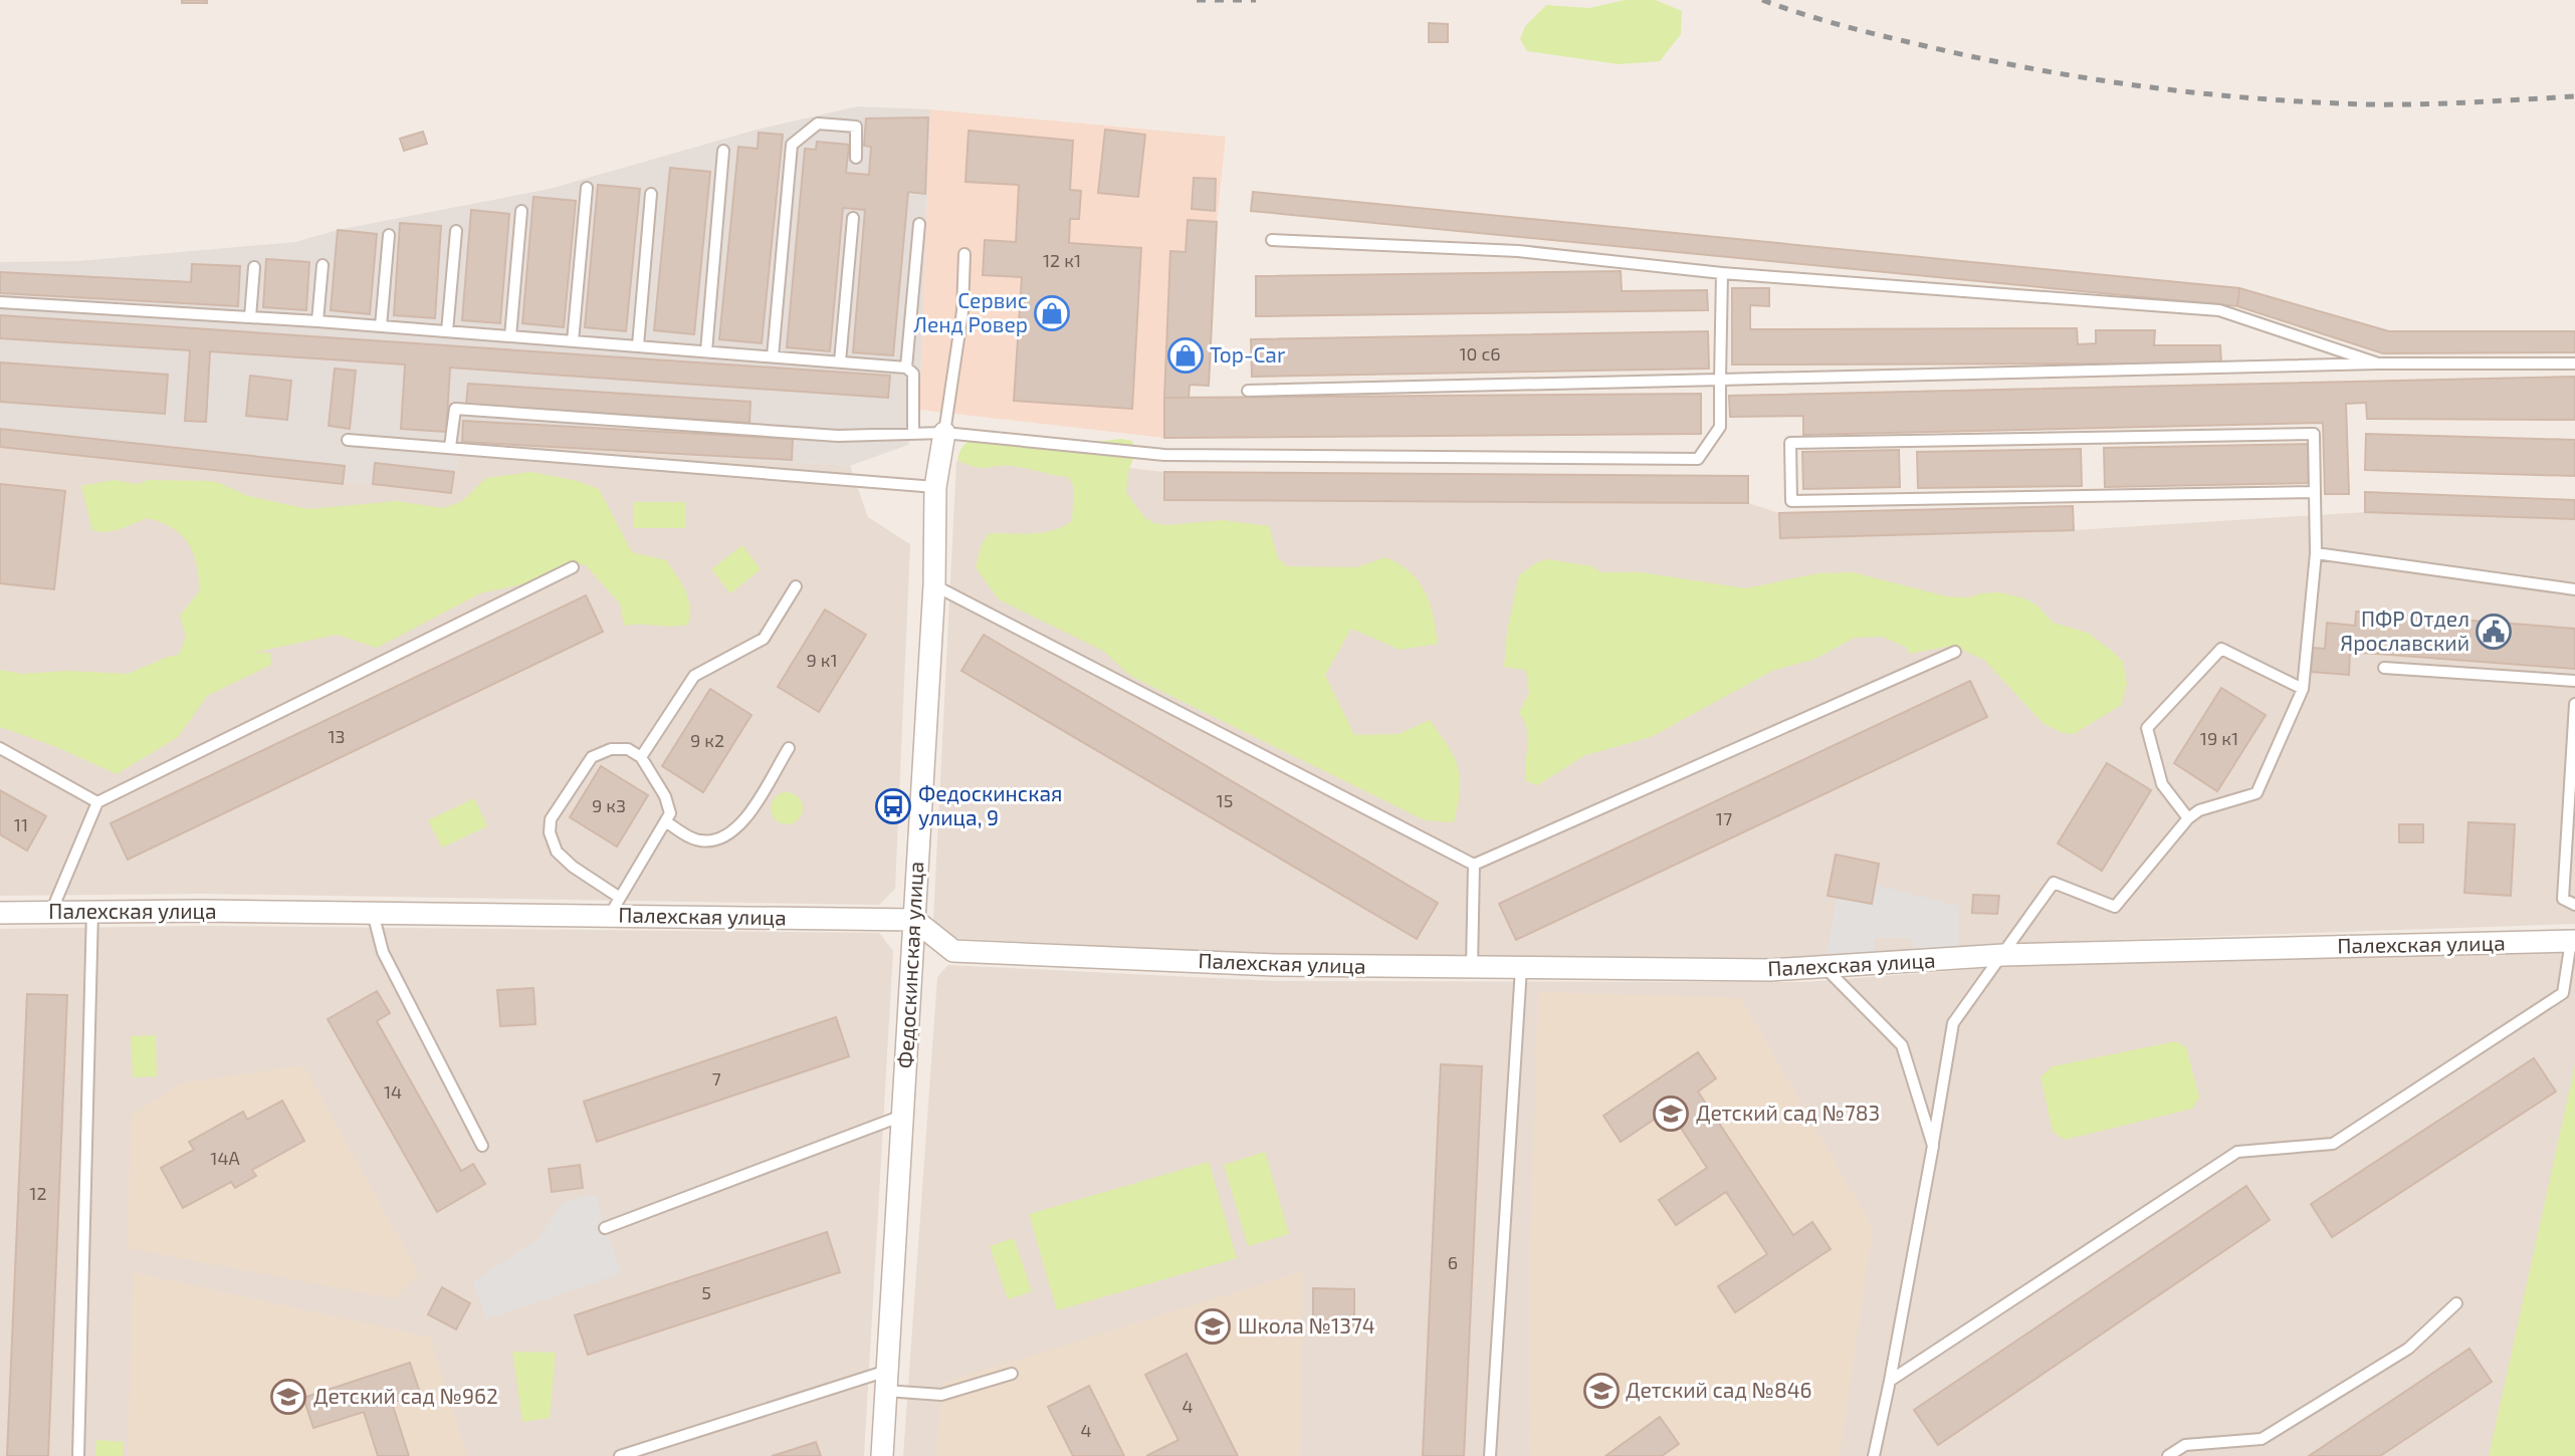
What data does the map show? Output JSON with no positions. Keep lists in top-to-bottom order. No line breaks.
{"streets":{"street":["Палехская улица","Федоскинская улица"]},"crossings":[["Палехская улица","Федоскинская улица"]],"places":{"shop":["Сервис Ленд Ровер","Top-Car"],"public building":["ПФР Отдел Ярославский"],"bus stop":["Федоскинская улица, 9"],"school or university":["Детский сад №783","Школа №1374","Детский сад №846","Детский сад №962"]},"house_numbers":["12 к1","10 с6","9 к1","13","19 к1","9 к2","15","9 к3","17","11","7","14","14А","12","6","5","4","4"]}
